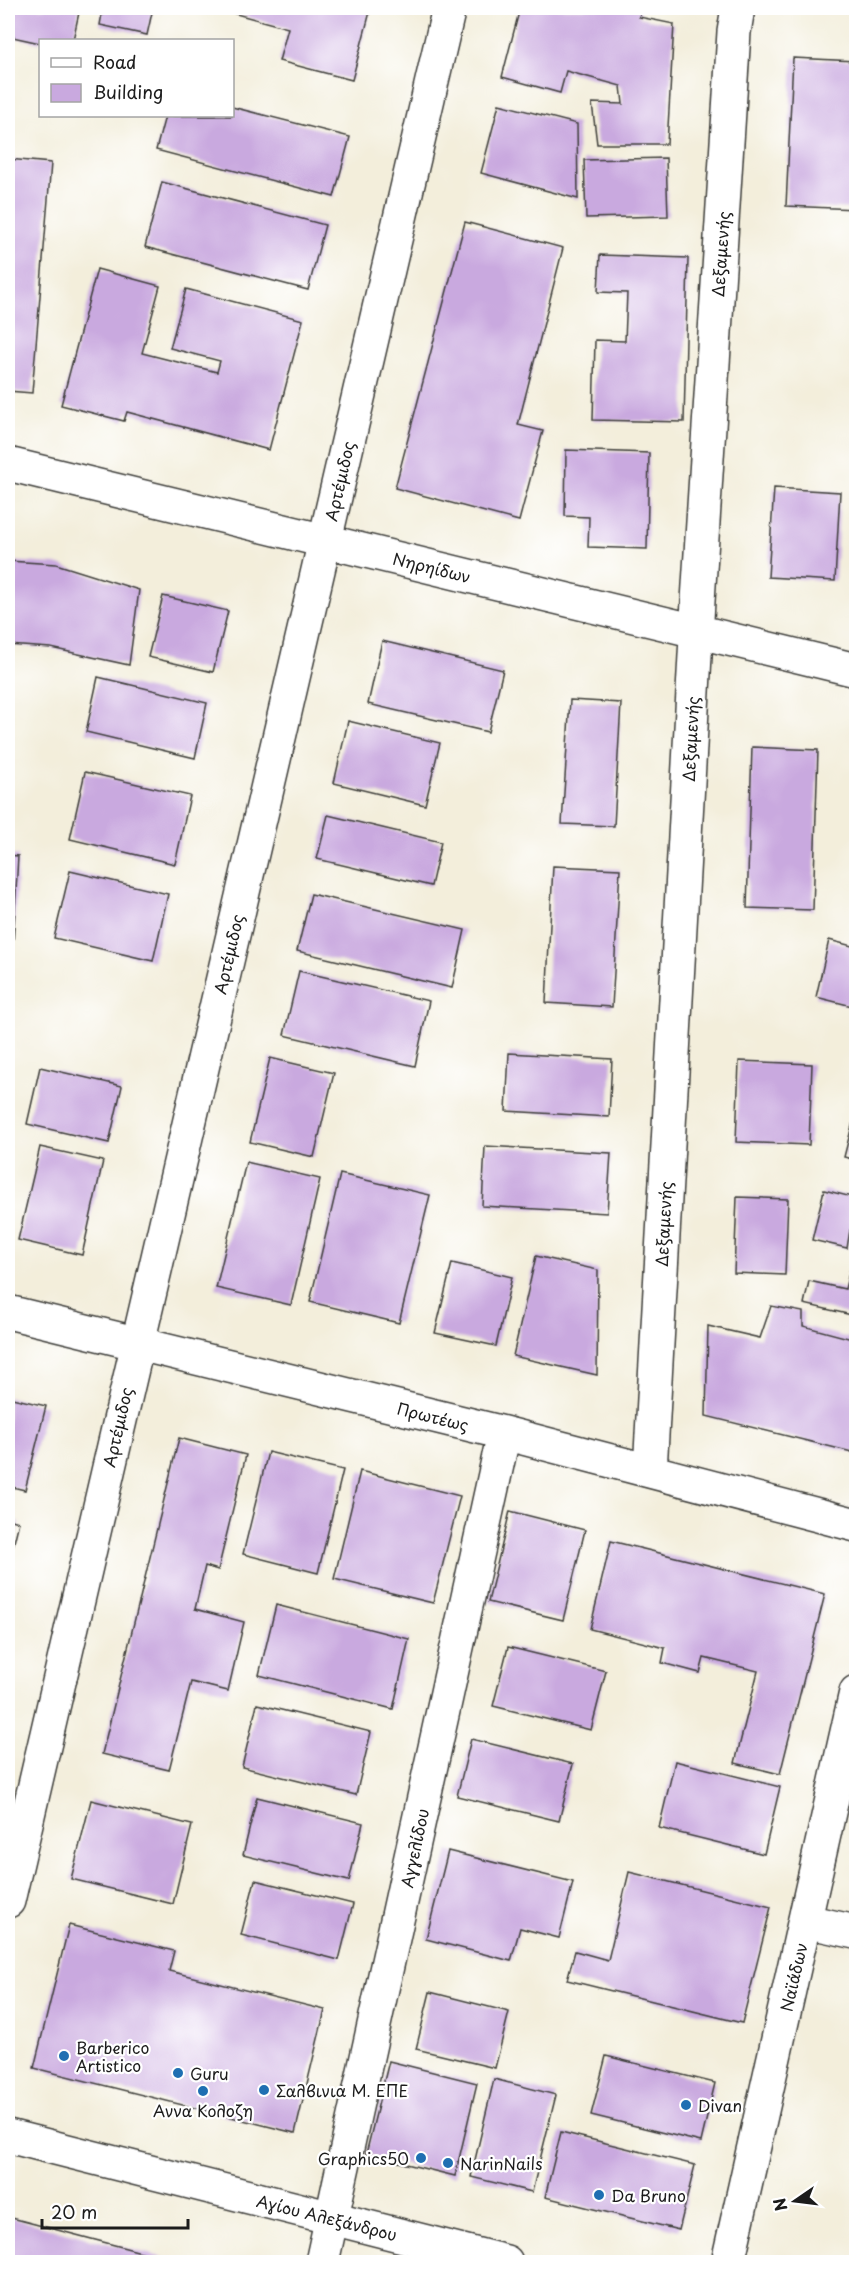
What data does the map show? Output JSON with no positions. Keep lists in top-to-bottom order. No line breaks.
{"streets":{"street":["Δεξαμενής","Αρτέμιδος","Νηρηίδων","Πρωτέως","Αγγελίδου","Ναϊάδων","Αγίου Αλεξάνδρου"]},"crossings":[["Δεξαμενής","Νηρηίδων"],["Δεξαμενής","Πρωτέως"],["Αρτέμιδος","Νηρηίδων"],["Αρτέμιδος","Πρωτέως"],["Πρωτέως","Αγγελίδου"],["Αγγελίδου","Αγίου Αλεξάνδρου"]],"places":["Barberico Artistico","Guru","Σαλβινια Μ. ΕΠΕ","Αννα Κολοζη","Divan","Graphics50","NarinNails","Da Bruno"],"legend":["Road","Building"],"scale_bar":"20 m","north":"left"}
